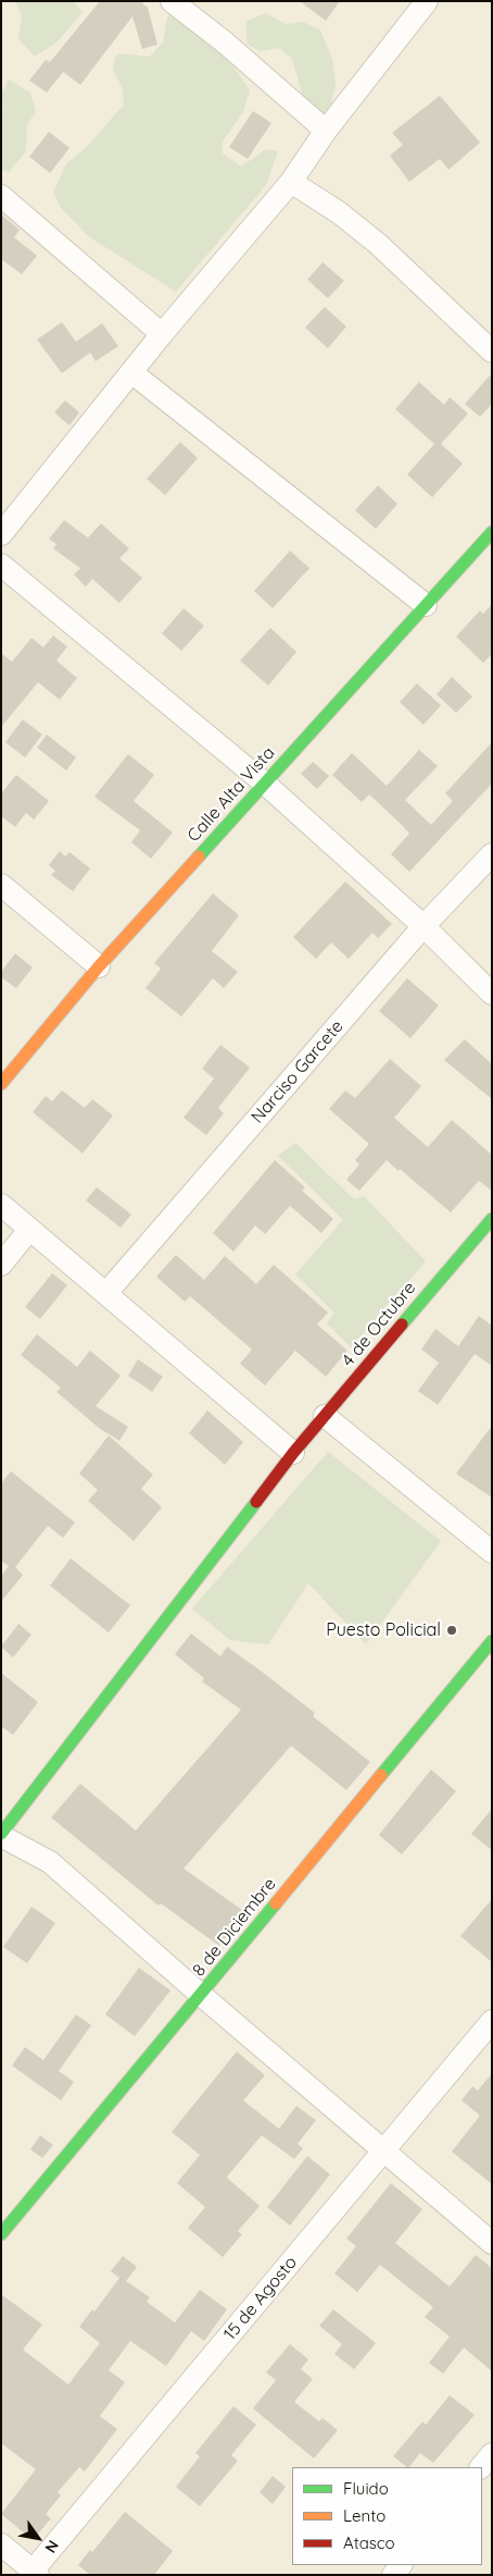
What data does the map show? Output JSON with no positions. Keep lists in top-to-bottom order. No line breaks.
{"streets":{"street":["Calle Alta Vista","Narciso Garcete","4 de Octubre","8 de Diciembre","15 de Agosto"]},"places":["Puesto Policial"],"legend":["Fluido","Lento","Atasco"],"north":"bottom right"}
